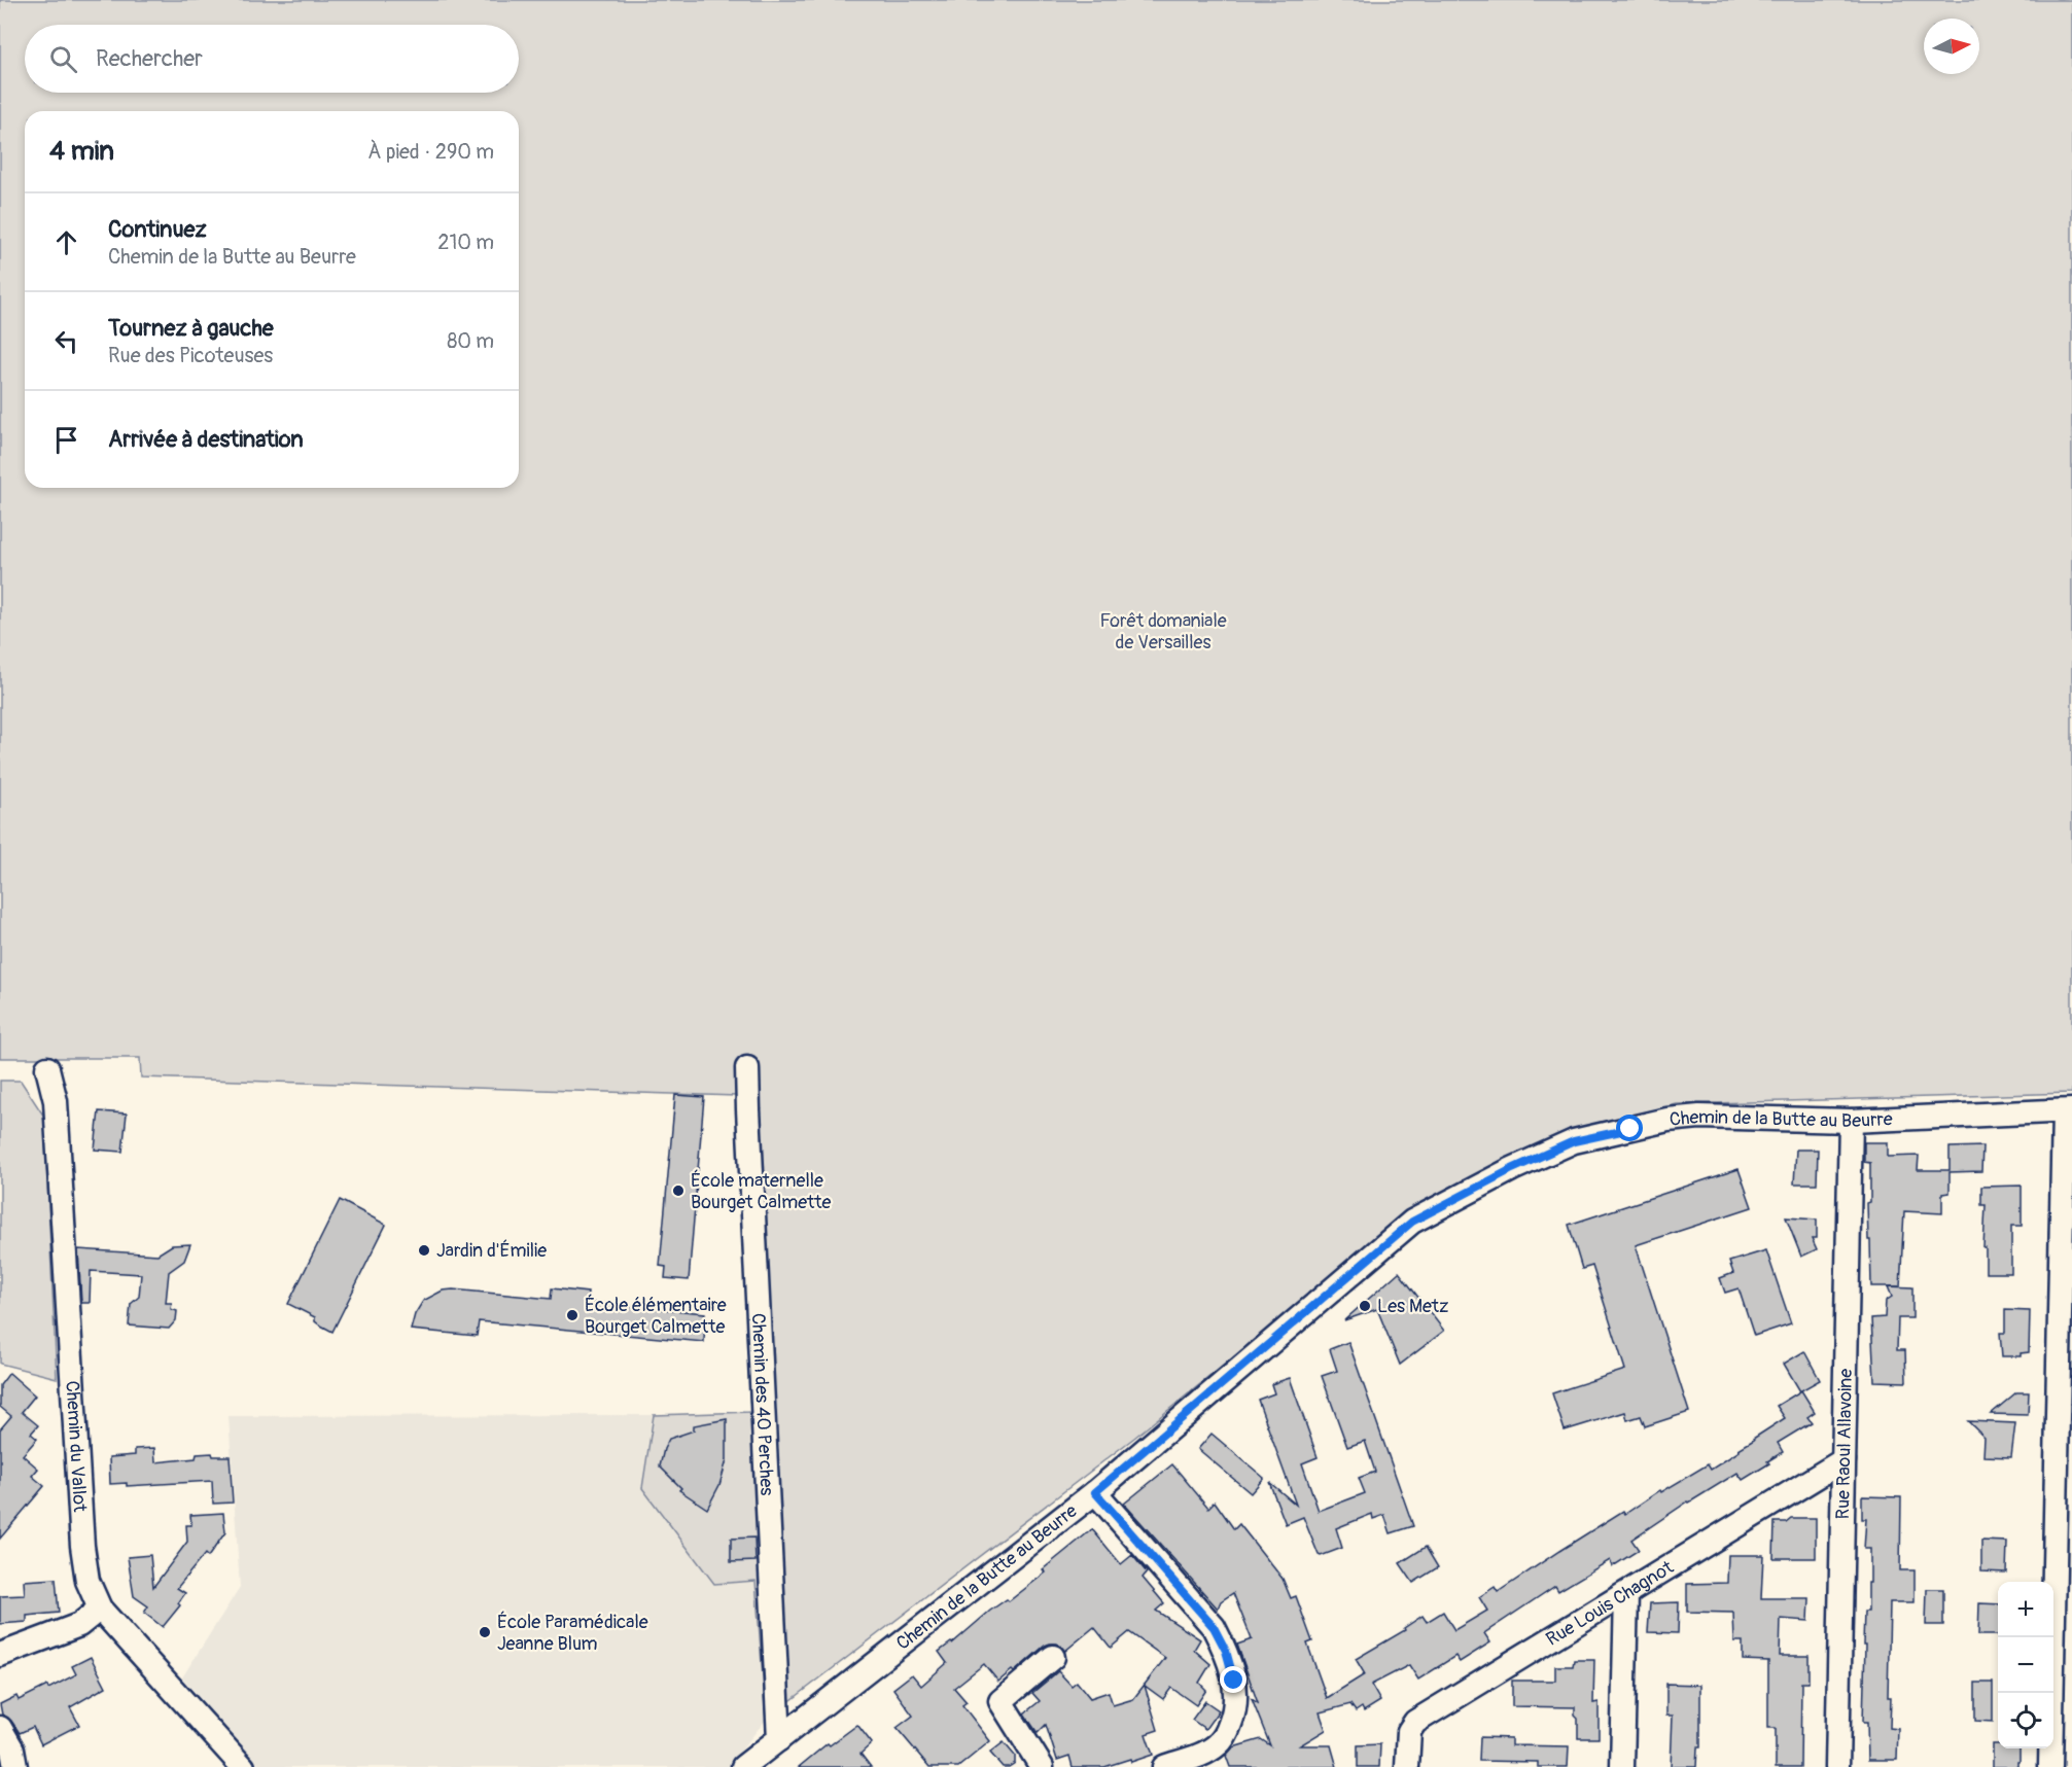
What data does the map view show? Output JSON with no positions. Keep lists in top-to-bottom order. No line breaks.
{"streets":{"street":["Chemin de la Butte au Beurre","Chemin des 40 Perches","Rue Raoul Allavoine","Chemin du Vallot","Rue Louis Chagnot"]},"crossings":[["Chemin de la Butte au Beurre","Chemin des 40 Perches"],["Chemin de la Butte au Beurre","Rue Raoul Allavoine"],["Rue Raoul Allavoine","Rue Louis Chagnot"]],"parks":["Forêt domaniale de Versailles"],"places":["École maternelle Bourget Calmette","Jardin d'Émilie","Les Metz","École élémentaire Bourget Calmette","École Paramédicale Jeanne Blum"],"north":"right","page":{"search":"Rechercher","heading":["4 min","À pied · 290 m"],"list":[["Continuez","Chemin de la Butte au Beurre","210 m"],["Tournez à gauche","Rue des Picoteuses","80 m"],"Arrivée à destination"],"map_buttons":["+","−"]}}
